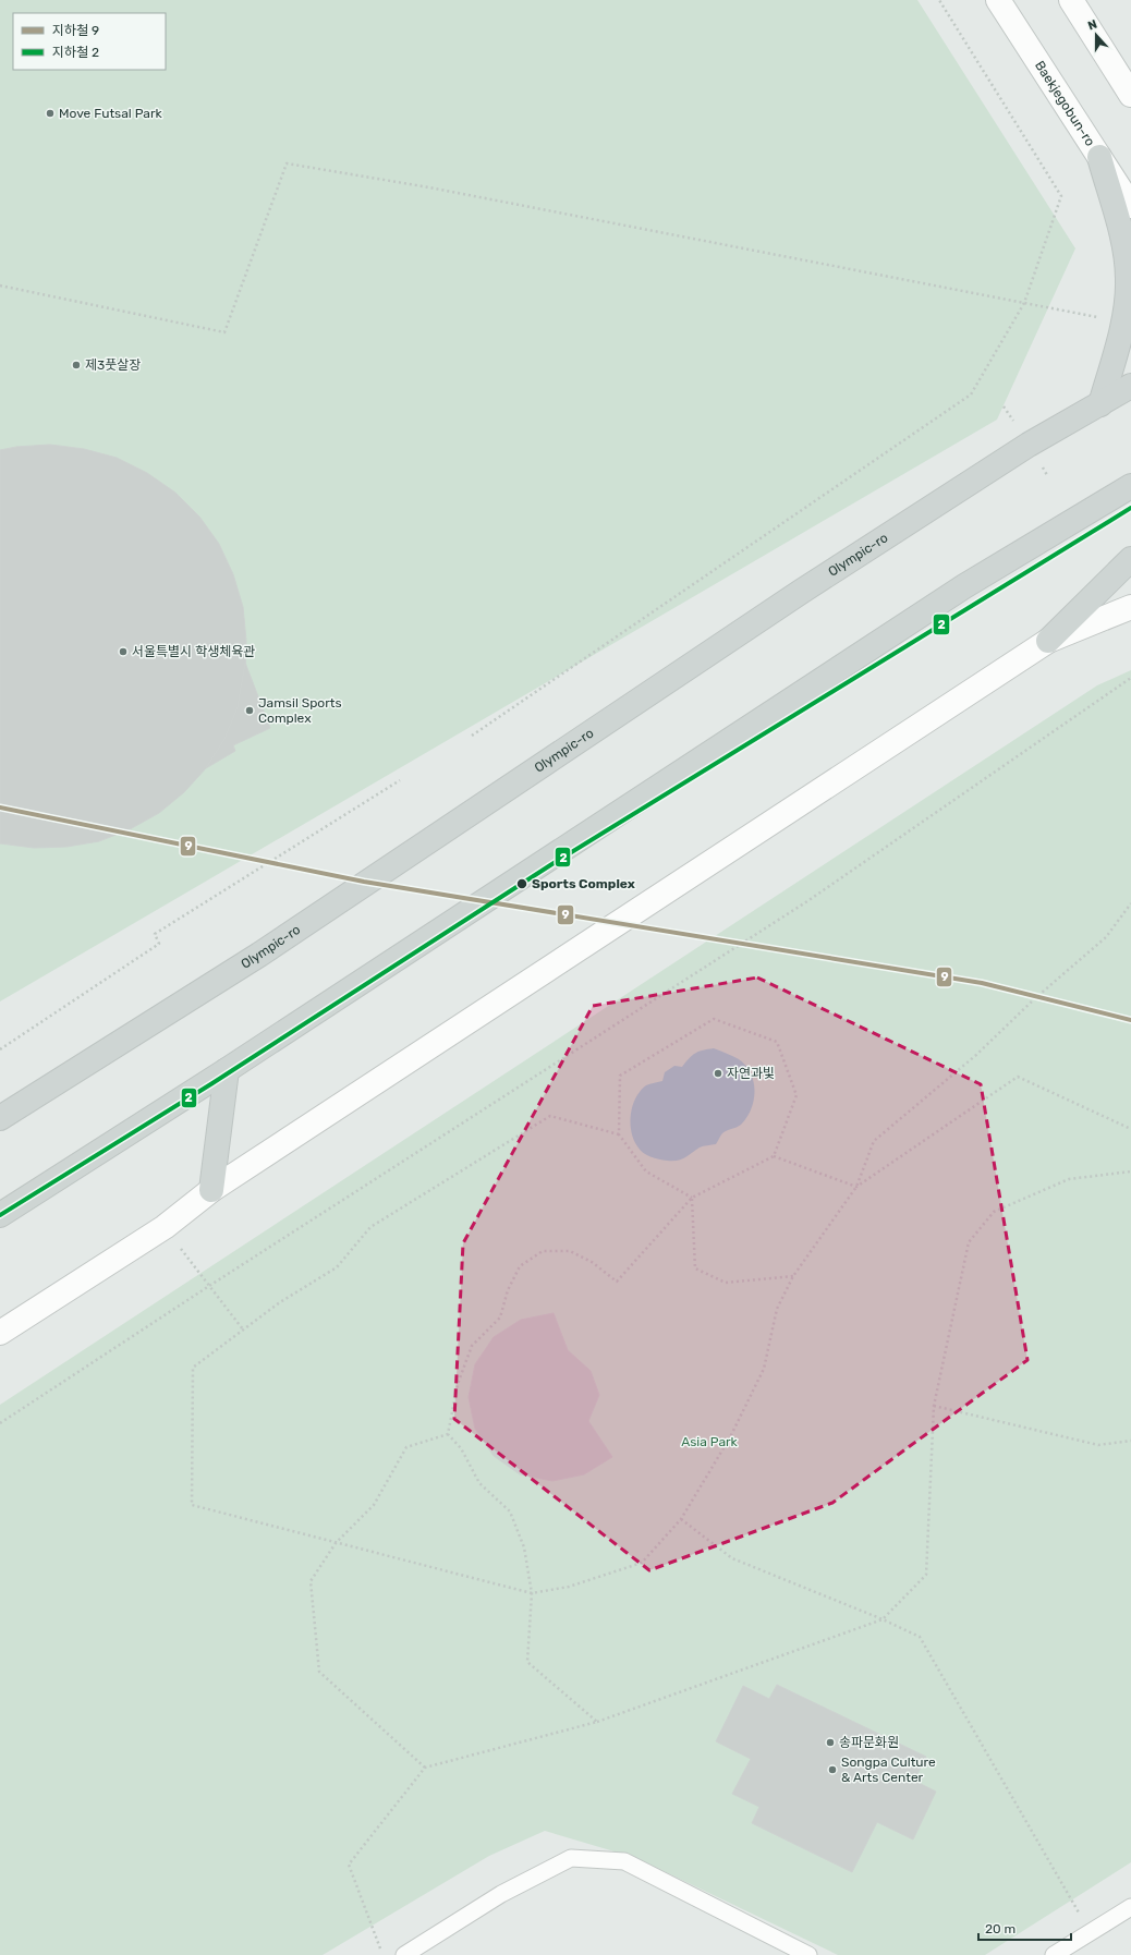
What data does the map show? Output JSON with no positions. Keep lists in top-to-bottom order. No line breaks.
{"streets":{"main road":["Olympic-ro"],"street":["Baekjegobun-ro"]},"parks":["Asia Park"],"places":["Move Futsal Park","제3풋살장","서울특별시 학생체육관","Jamsil Sports Complex","Sports Complex","자연과빛","송파문화원","Songpa Culture & Arts Center"],"lines":["metro line 2","metro line 9"],"legend":["지하철 9","지하철 2"],"scale_bar":"20 m","north":"top"}
